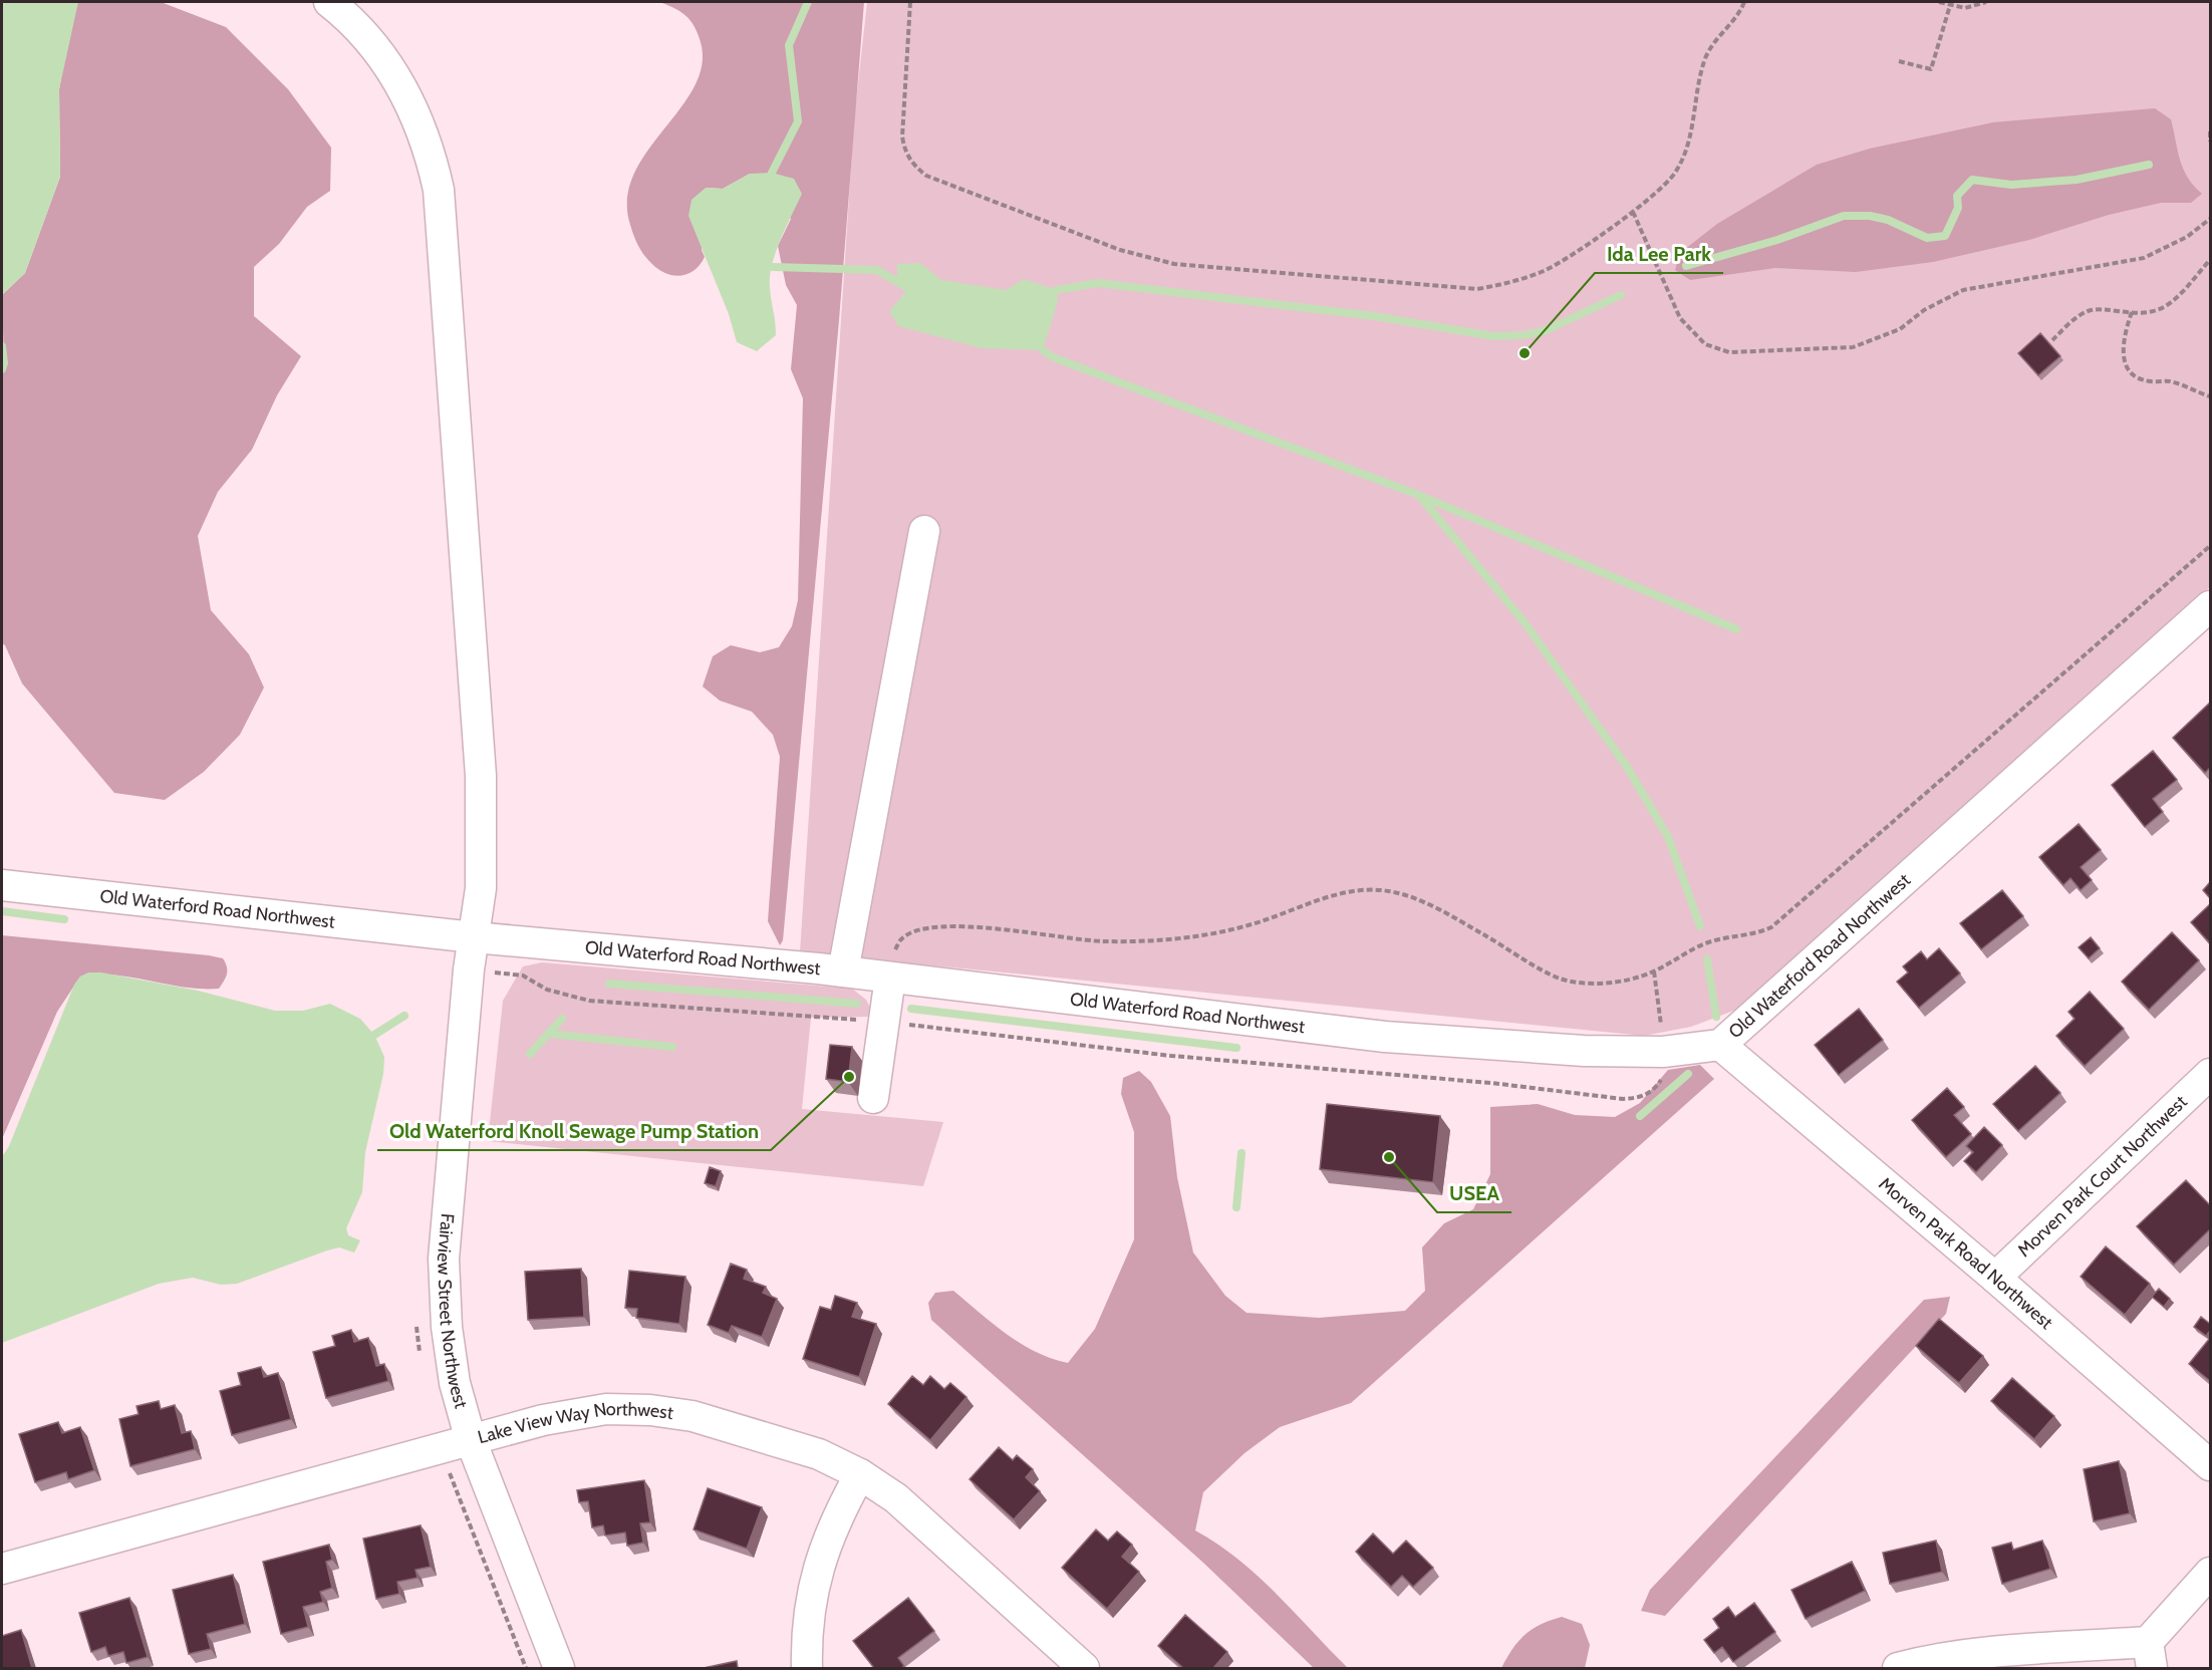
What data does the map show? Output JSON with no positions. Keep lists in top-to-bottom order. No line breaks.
{"streets":{"street":["Old Waterford Road Northwest","Morven Park Court Northwest","Morven Park Road Northwest","Fairview Street Northwest","Lake View Way Northwest"]},"crossings":[["Old Waterford Road Northwest","Morven Park Road Northwest"],["Old Waterford Road Northwest","Fairview Street Northwest"],["Morven Park Court Northwest","Morven Park Road Northwest"],["Fairview Street Northwest","Lake View Way Northwest"]],"places":["Ida Lee Park","Old Waterford Knoll Sewage Pump Station","USEA"]}
